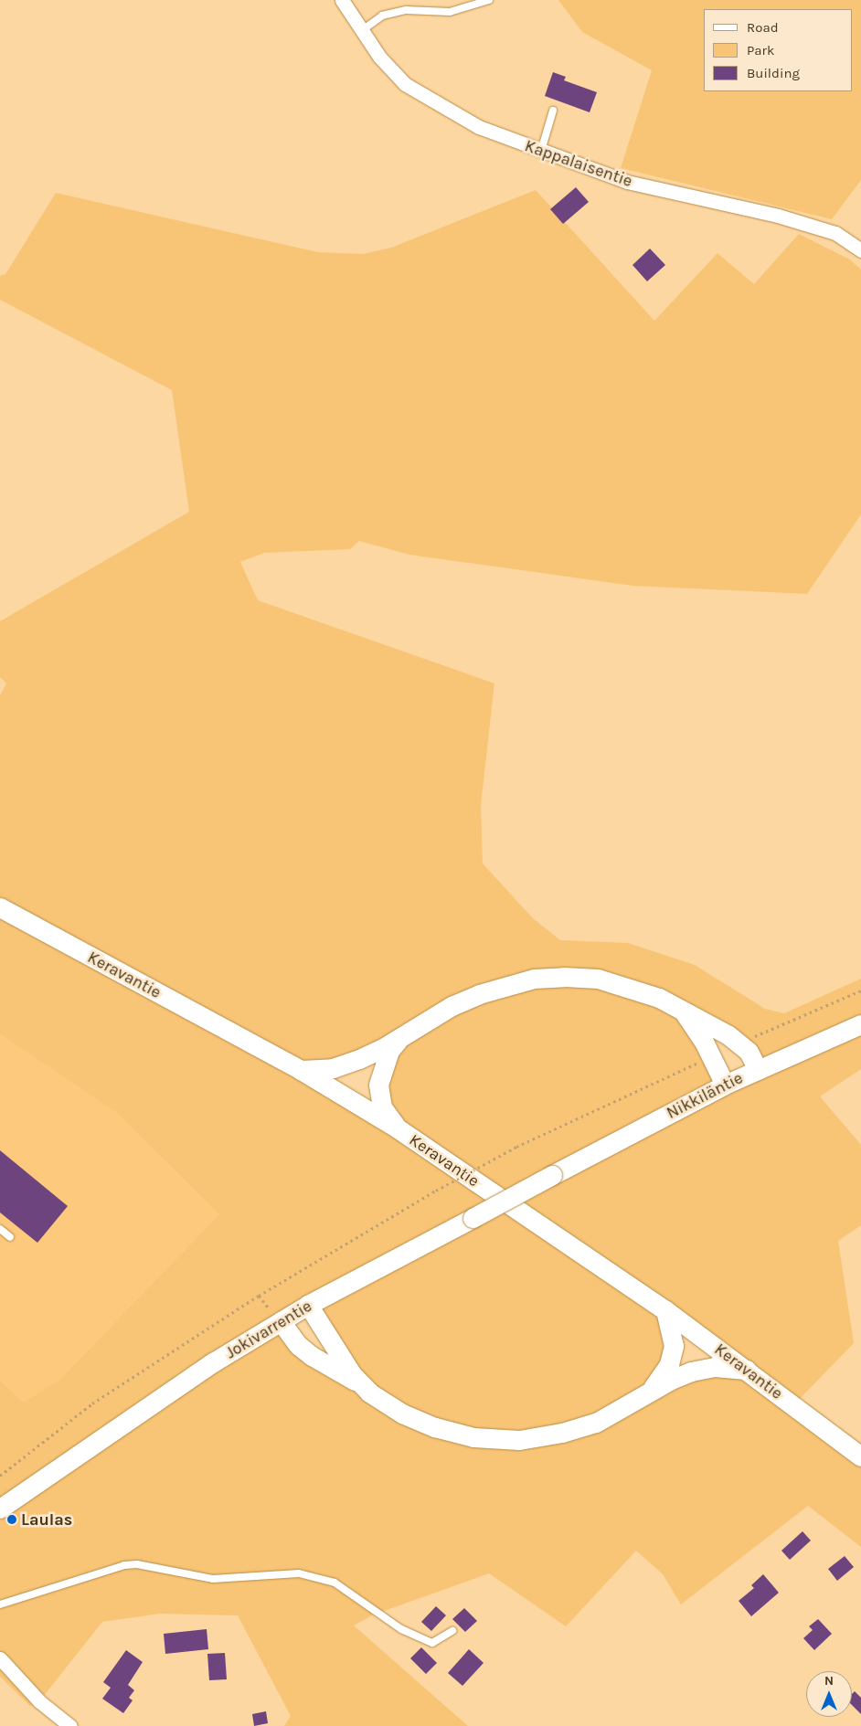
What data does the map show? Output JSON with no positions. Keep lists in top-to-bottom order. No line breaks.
{"streets":{"main road":["Keravantie","Nikkiläntie","Jokivarrentie"],"street":["Kappalaisentie"]},"crossings":[["Nikkiläntie","Jokivarrentie"]],"places":["Laulas"],"legend":["Road","Park","Building"],"north":"top"}
